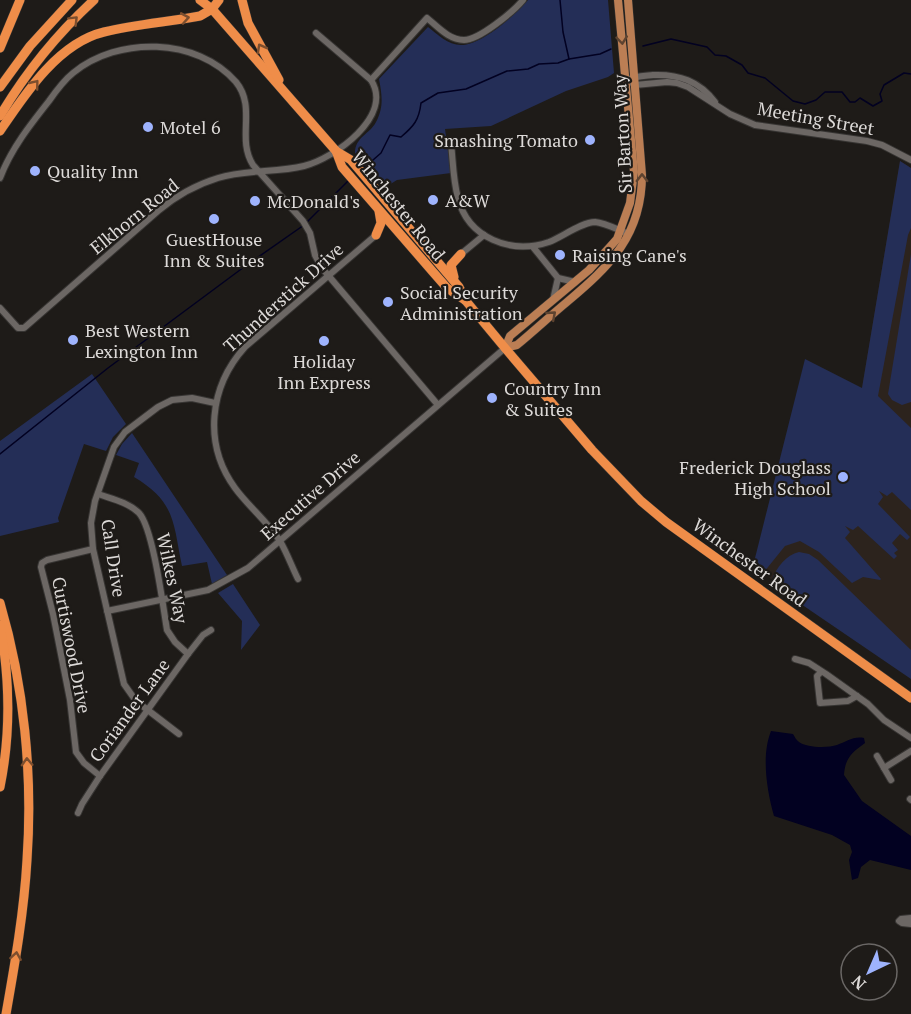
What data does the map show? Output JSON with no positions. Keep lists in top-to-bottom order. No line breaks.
{"streets":{"highway":["Winchester Road"],"main road":["Sir Barton Way"],"street":["Meeting Street","Elkhorn Road","Thunderstick Drive","Executive Drive","Call Drive","Wilkes Way","Curtiswood Drive","Coriander Lane"]},"crossings":[["Meeting Street","Sir Barton Way"],["Sir Barton Way","Winchester Road"],["Sir Barton Way","Executive Drive"],["Winchester Road","Elkhorn Road"],["Winchester Road","Executive Drive"],["Thunderstick Drive","Executive Drive"],["Thunderstick Drive","Call Drive"],["Executive Drive","Call Drive"],["Executive Drive","Wilkes Way"],["Call Drive","Wilkes Way"],["Call Drive","Curtiswood Drive"],["Call Drive","Coriander Lane"],["Wilkes Way","Coriander Lane"],["Curtiswood Drive","Coriander Lane"]],"places":["Motel 6","Smashing Tomato","Quality Inn","A&W","McDonald's","GuestHouse Inn & Suites","Raising Cane's","Social Security Administration","Best Western Lexington Inn","Holiday Inn Express","Country Inn & Suites","Frederick Douglass High School"],"north":"bottom left"}
